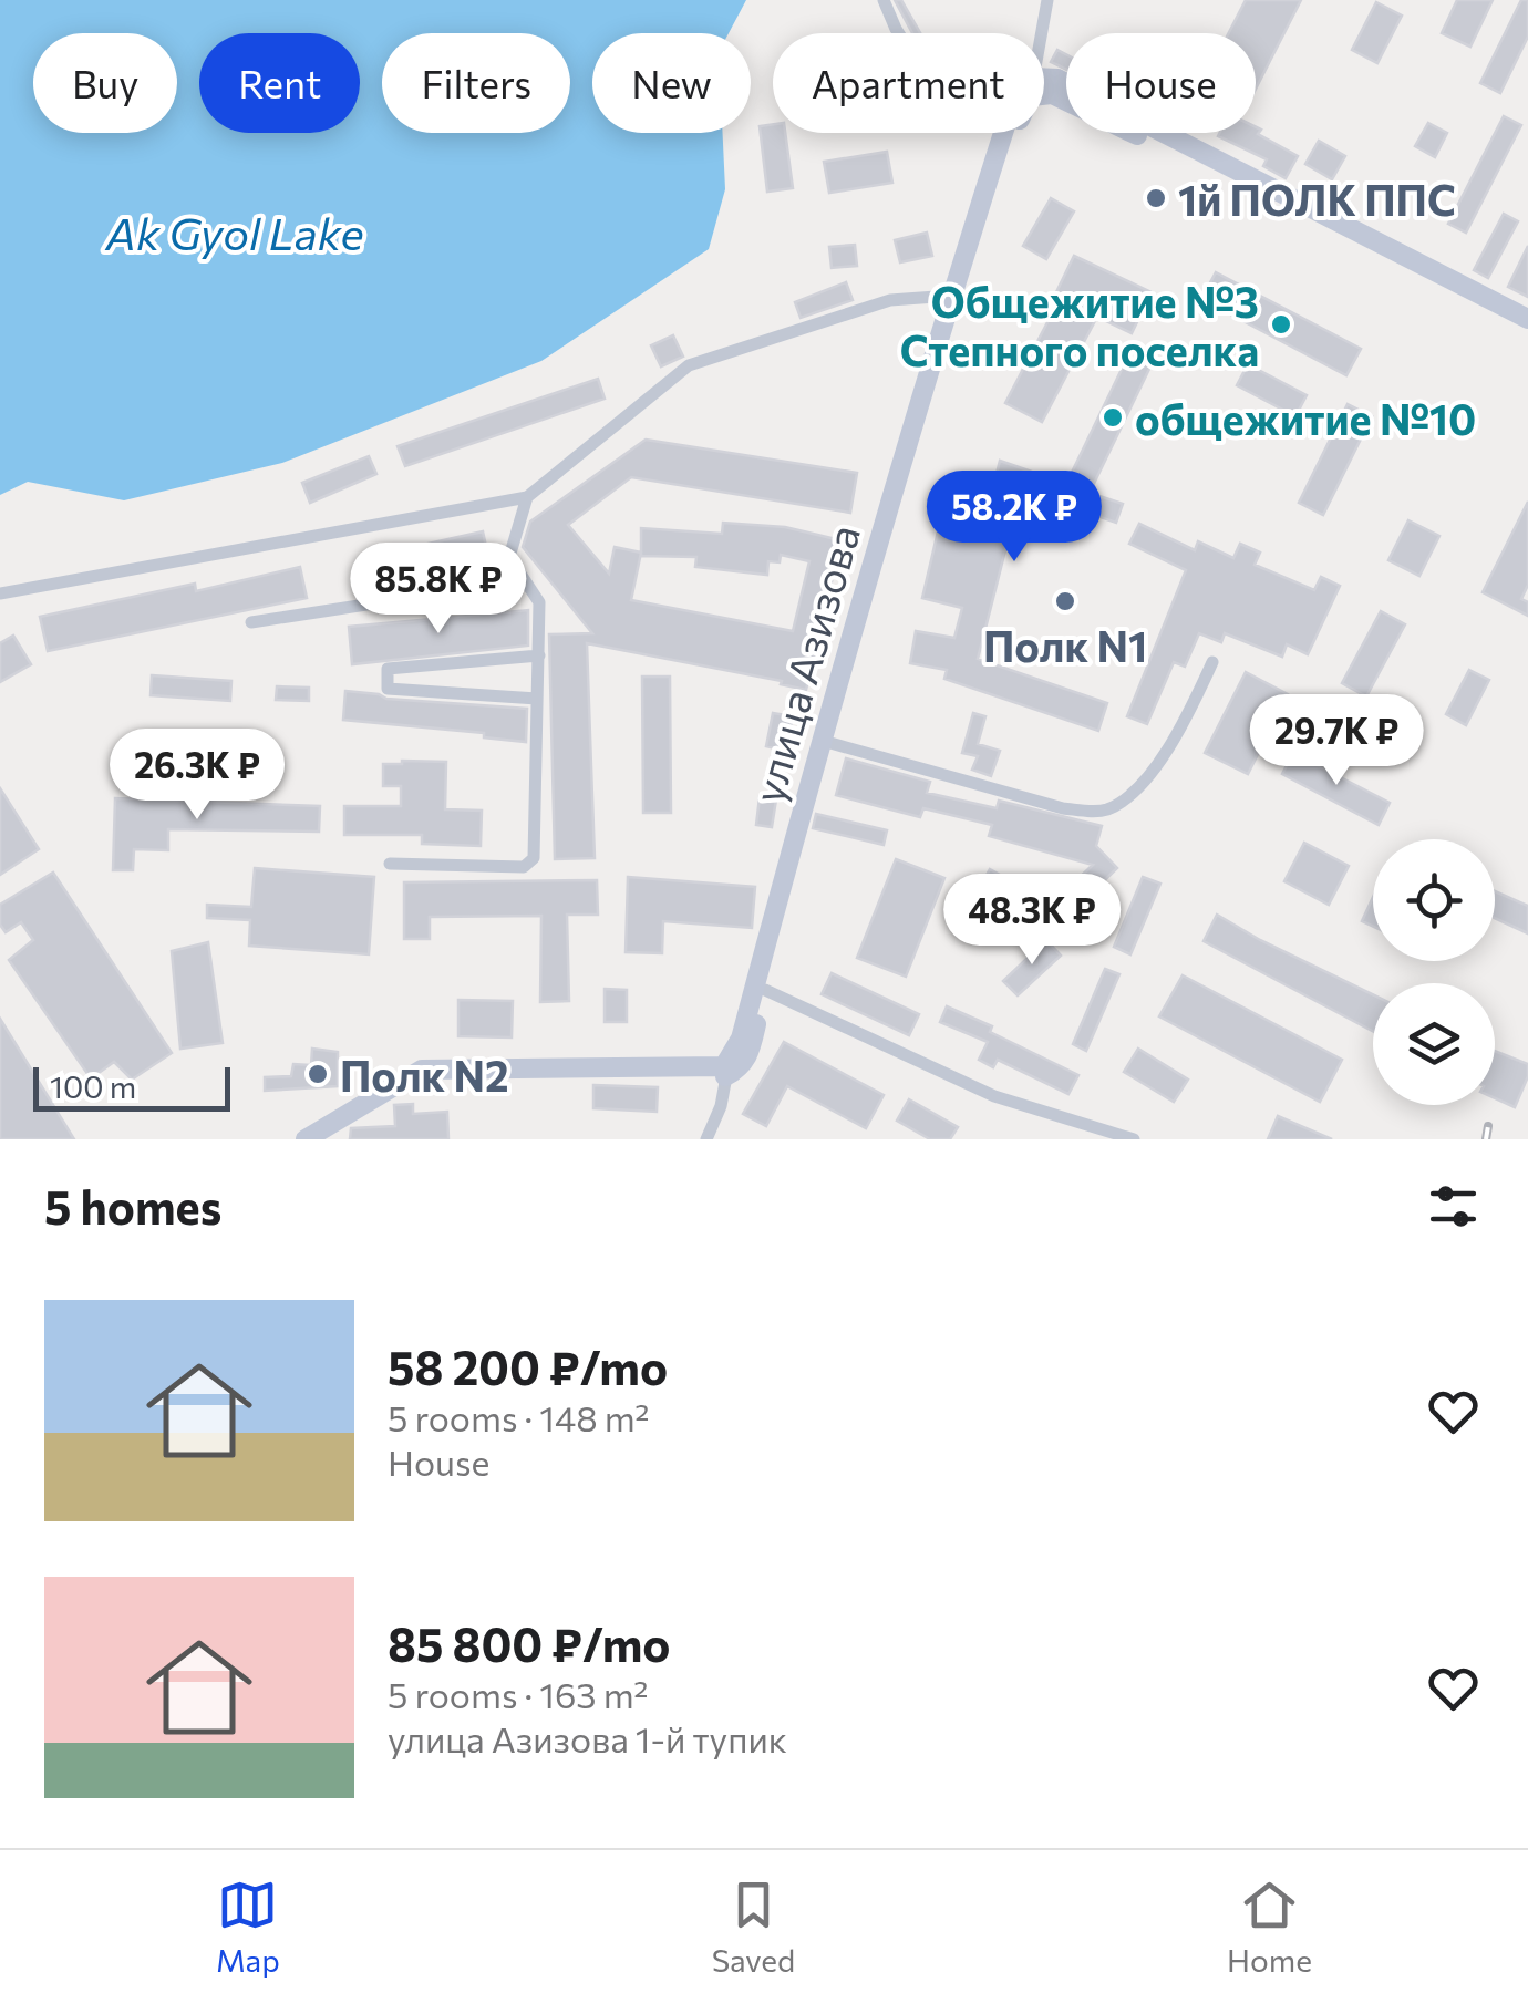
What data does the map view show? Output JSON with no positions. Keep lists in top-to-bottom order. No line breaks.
{"streets":{"main road":["улица Азизова"]},"water":["Ak Gyol Lake"],"places":["1й ПОЛК ППС","Общежитие №3 Степного поселка","общежитие №10","Полк N1","Полк N2"],"scale_bar":"100 m","page":{"chip":["Buy","Rent","Filters","New","Apartment","House"],"price":["58.2K ₽","85.8K ₽","29.7K ₽","26.3K ₽","48.3K ₽"],"scale":"100 m","heading":"5 homes","list":[{"name":"58 200 ₽/mo","note":"5 rooms · 148 m² · House"},{"name":"85 800 ₽/mo","note":"5 rooms · 163 m² · улица Азизова 1-й тупик"}],"tabs":["Map","Saved","Home"]}}
